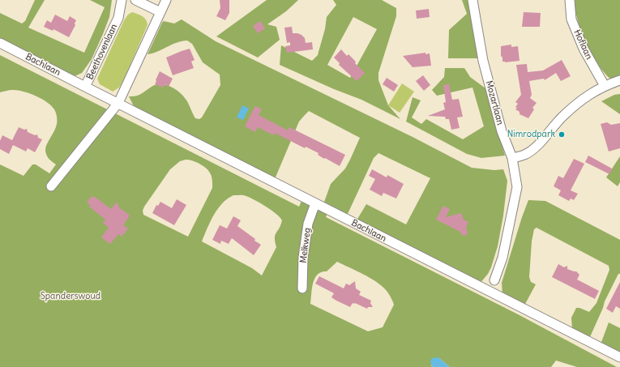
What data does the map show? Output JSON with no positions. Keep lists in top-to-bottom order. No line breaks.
{"streets":{"street":["Hoflaan","Beethovenlaan","Bachlaan","Mozartlaan","Melkweg"]},"crossings":[["Beethovenlaan","Bachlaan"],["Bachlaan","Melkweg"]],"parks":["Spanderswoud"],"places":["Nimrodpark"]}
